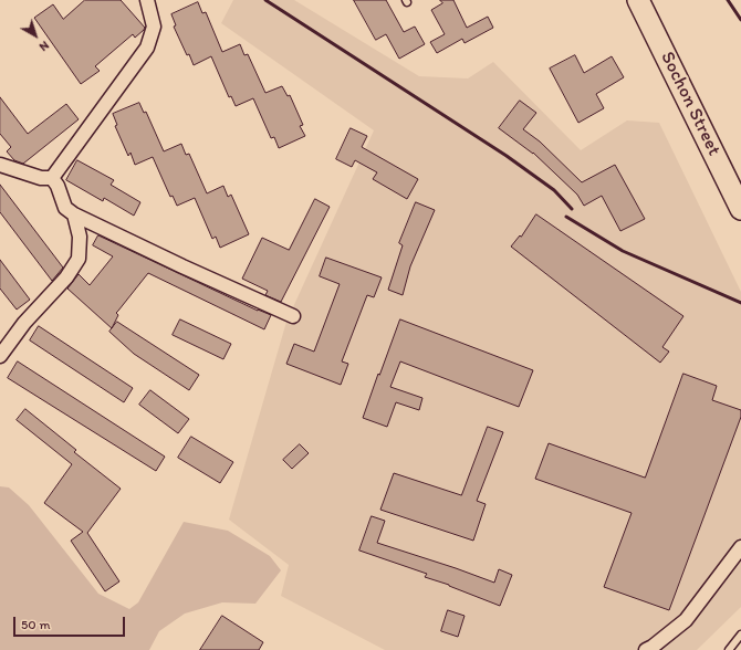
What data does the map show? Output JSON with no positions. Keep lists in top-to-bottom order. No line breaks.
{"streets":{"main road":["Sochon Street"]},"scale_bar":"50 m","north":"bottom right"}
